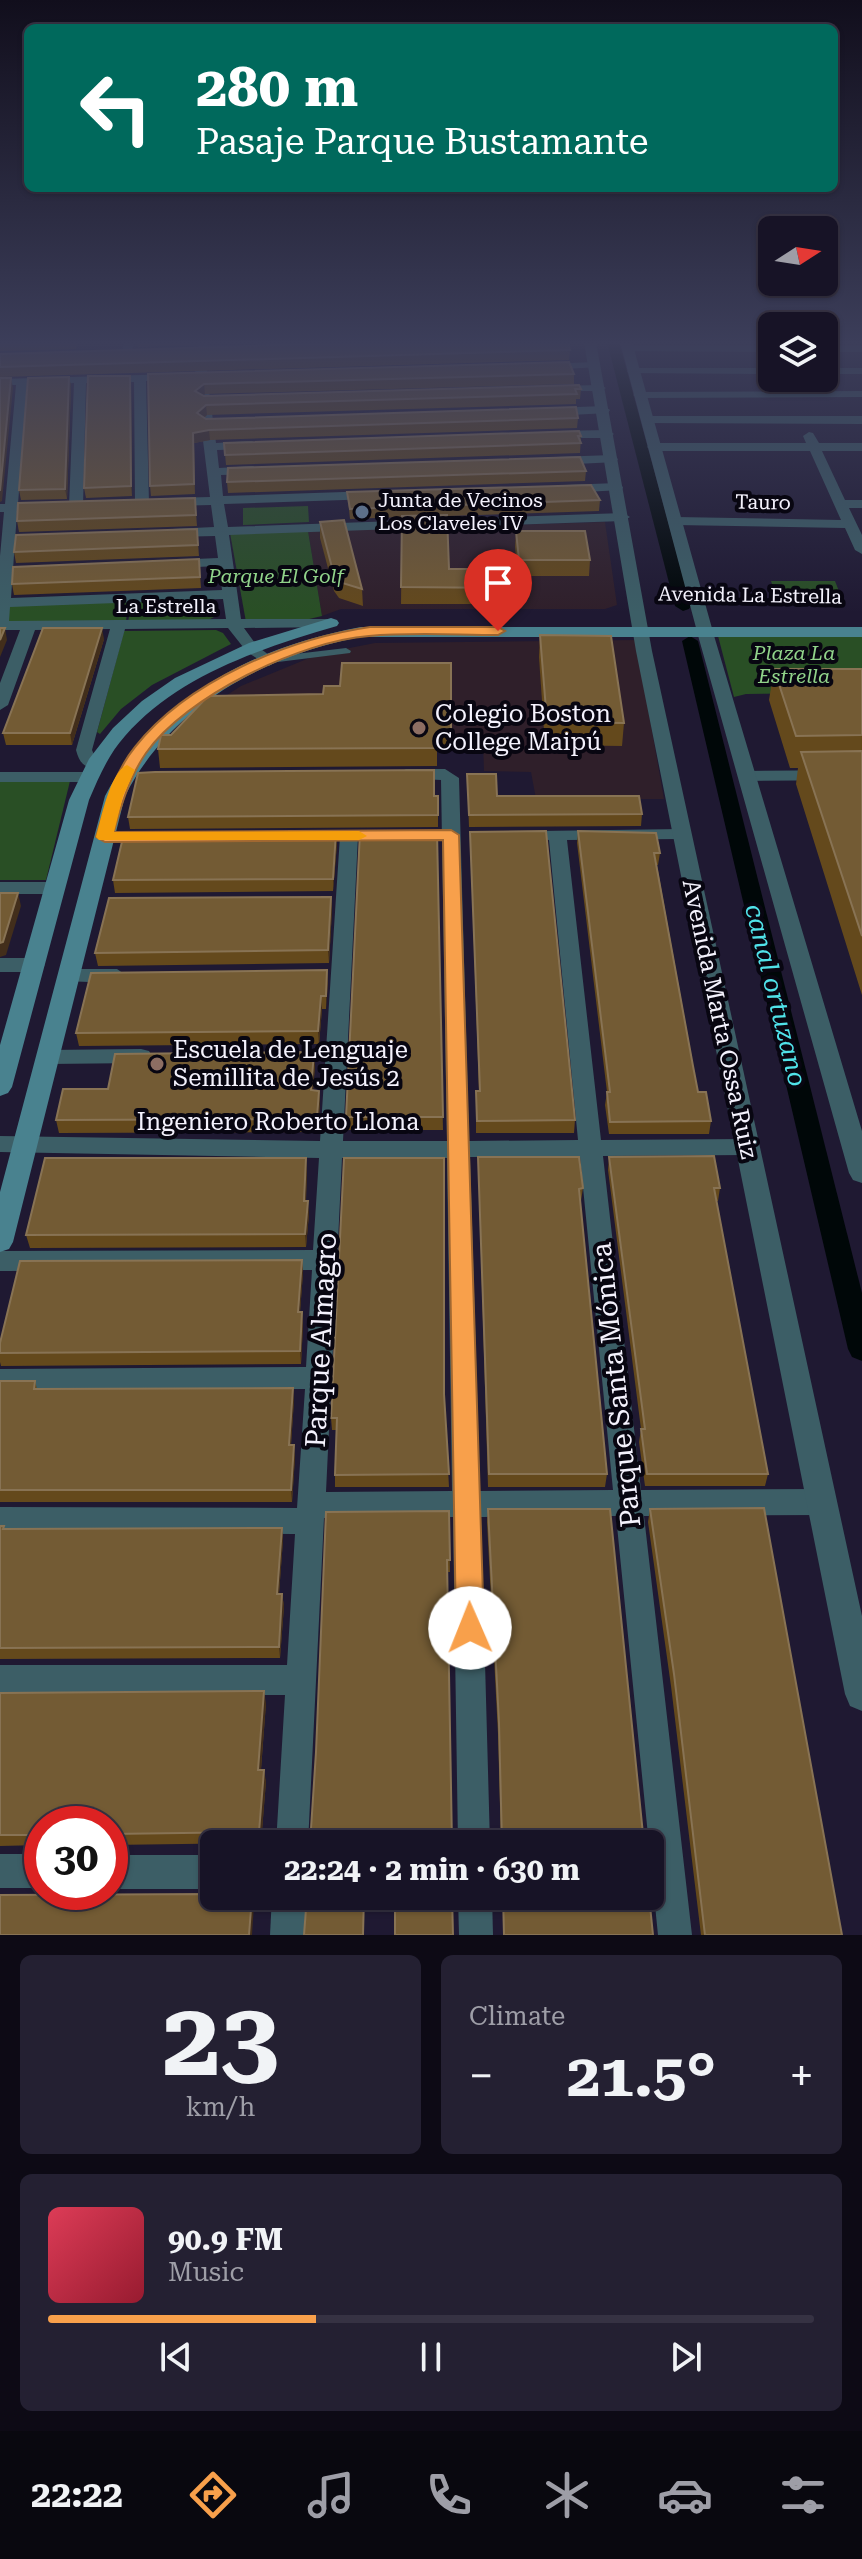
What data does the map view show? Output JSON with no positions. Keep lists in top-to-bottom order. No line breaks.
{"streets":{"main road":["Avenida La Estrella"],"street":["Tauro","La Estrella","Avenida Marta Ossa Ruiz","Ingeniero Roberto Llona","Parque Almagro","Parque Santa Mónica"]},"crossings":[["Avenida La Estrella","Avenida Marta Ossa Ruiz"],["Avenida Marta Ossa Ruiz","Ingeniero Roberto Llona"],["Ingeniero Roberto Llona","Parque Almagro"],["Ingeniero Roberto Llona","Parque Santa Mónica"]],"water":["canal ortuzano"],"parks":["Parque El Golf","Plaza La Estrella"],"places":["Junta de Vecinos Los Claveles IV","Colegio Boston College Maipú","Escuela de Lenguaje Semillita de Jesús 2"],"north":"right","page":{"turn":["280 m","Pasaje Parque Bustamante"],"limit":"30","trip":"22:24 · 2 min · 630 m","tile":[["23","km/h"],"Climate"],"heat":["−","21.5°","+"],"song":["90.9 FM","Music"],"tabs":"22:22"}}
